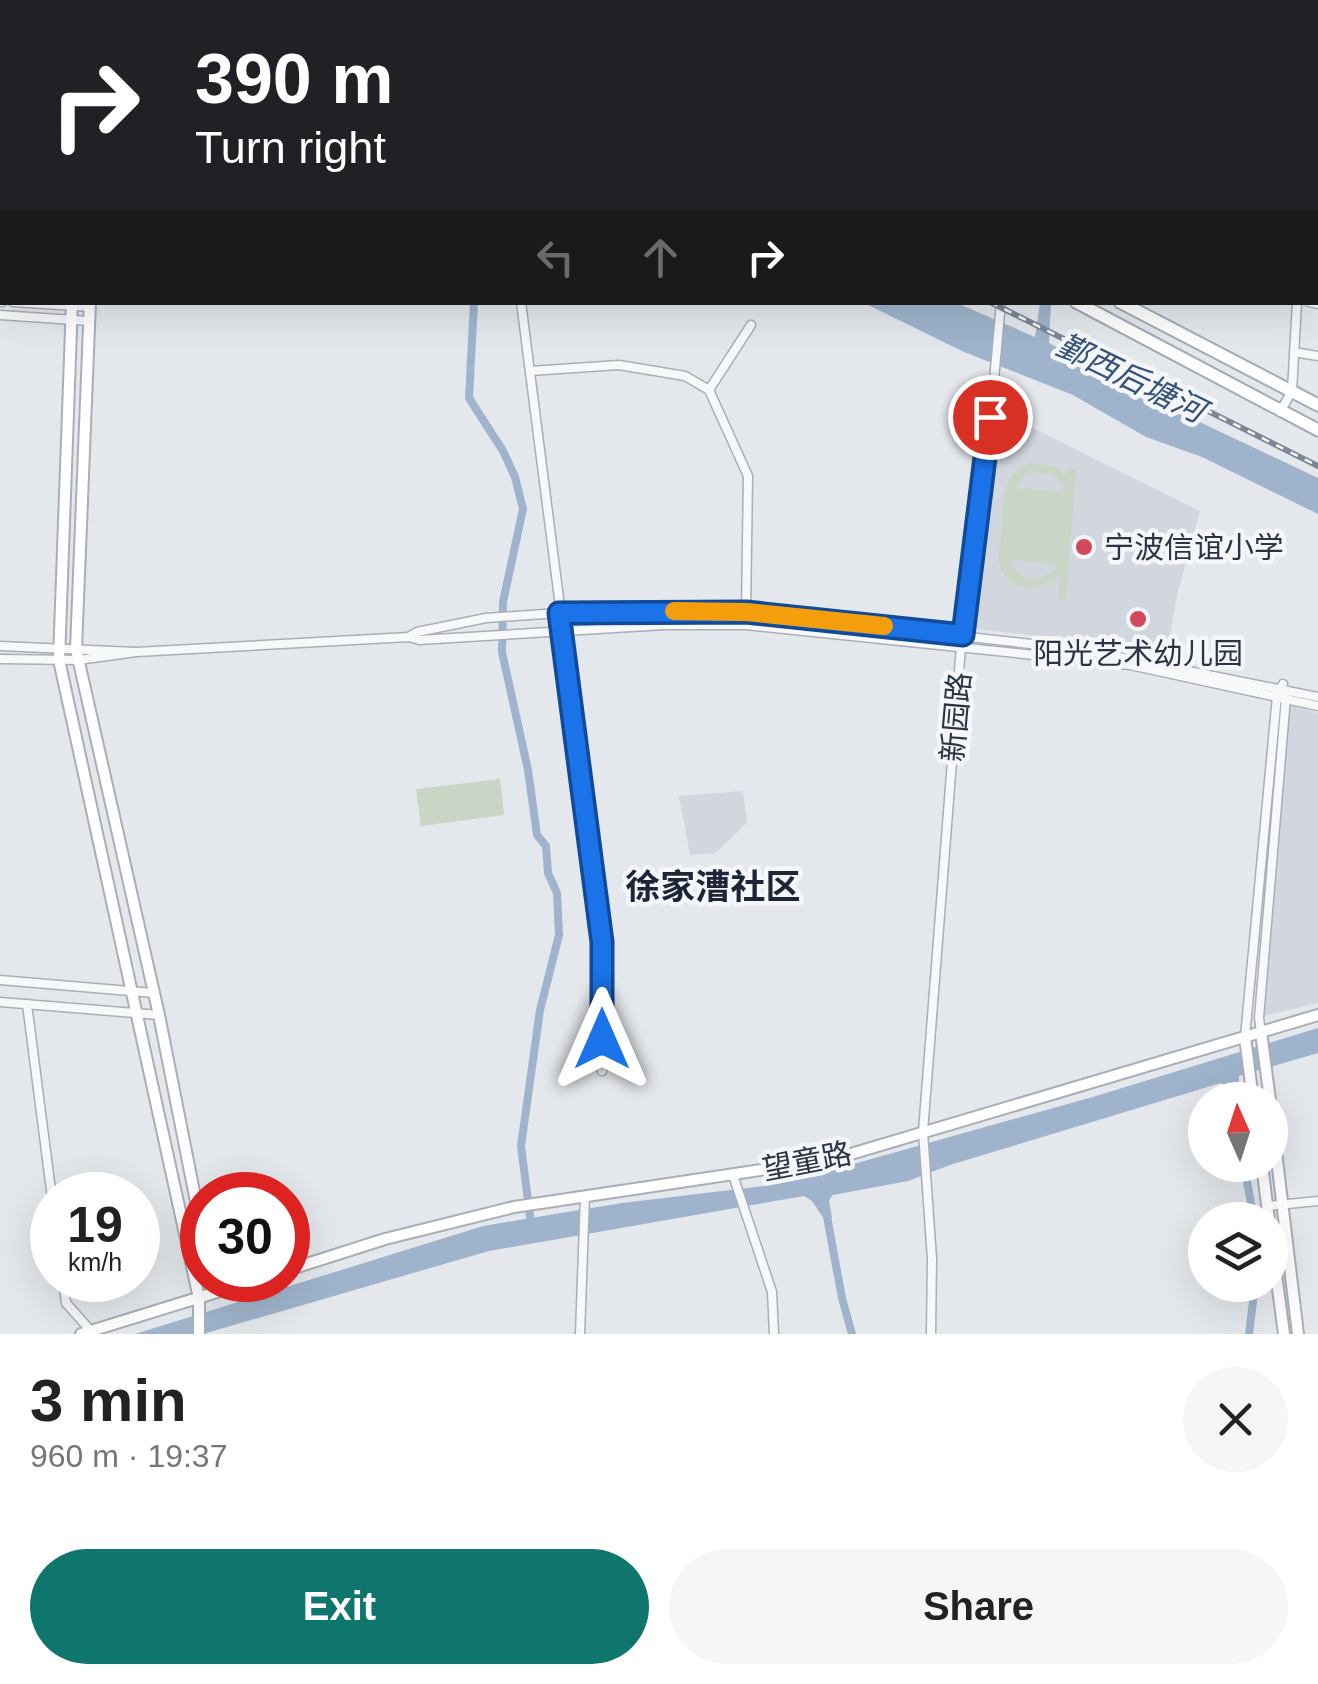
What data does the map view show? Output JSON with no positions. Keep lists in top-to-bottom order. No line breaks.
{"streets":{"street":["新园路","望童路"]},"crossings":[["新园路","望童路"]],"districts":["徐家漕社区"],"water":["鄞西后塘河"],"places":["宁波信谊小学","阳光艺术幼儿园"],"north":"top","page":{"turn":["390 m","Turn right"],"speed":"19 km/h","limit":"30","heading":["3 min","960 m · 19:37"],"buttons":["Exit","Share"]}}
